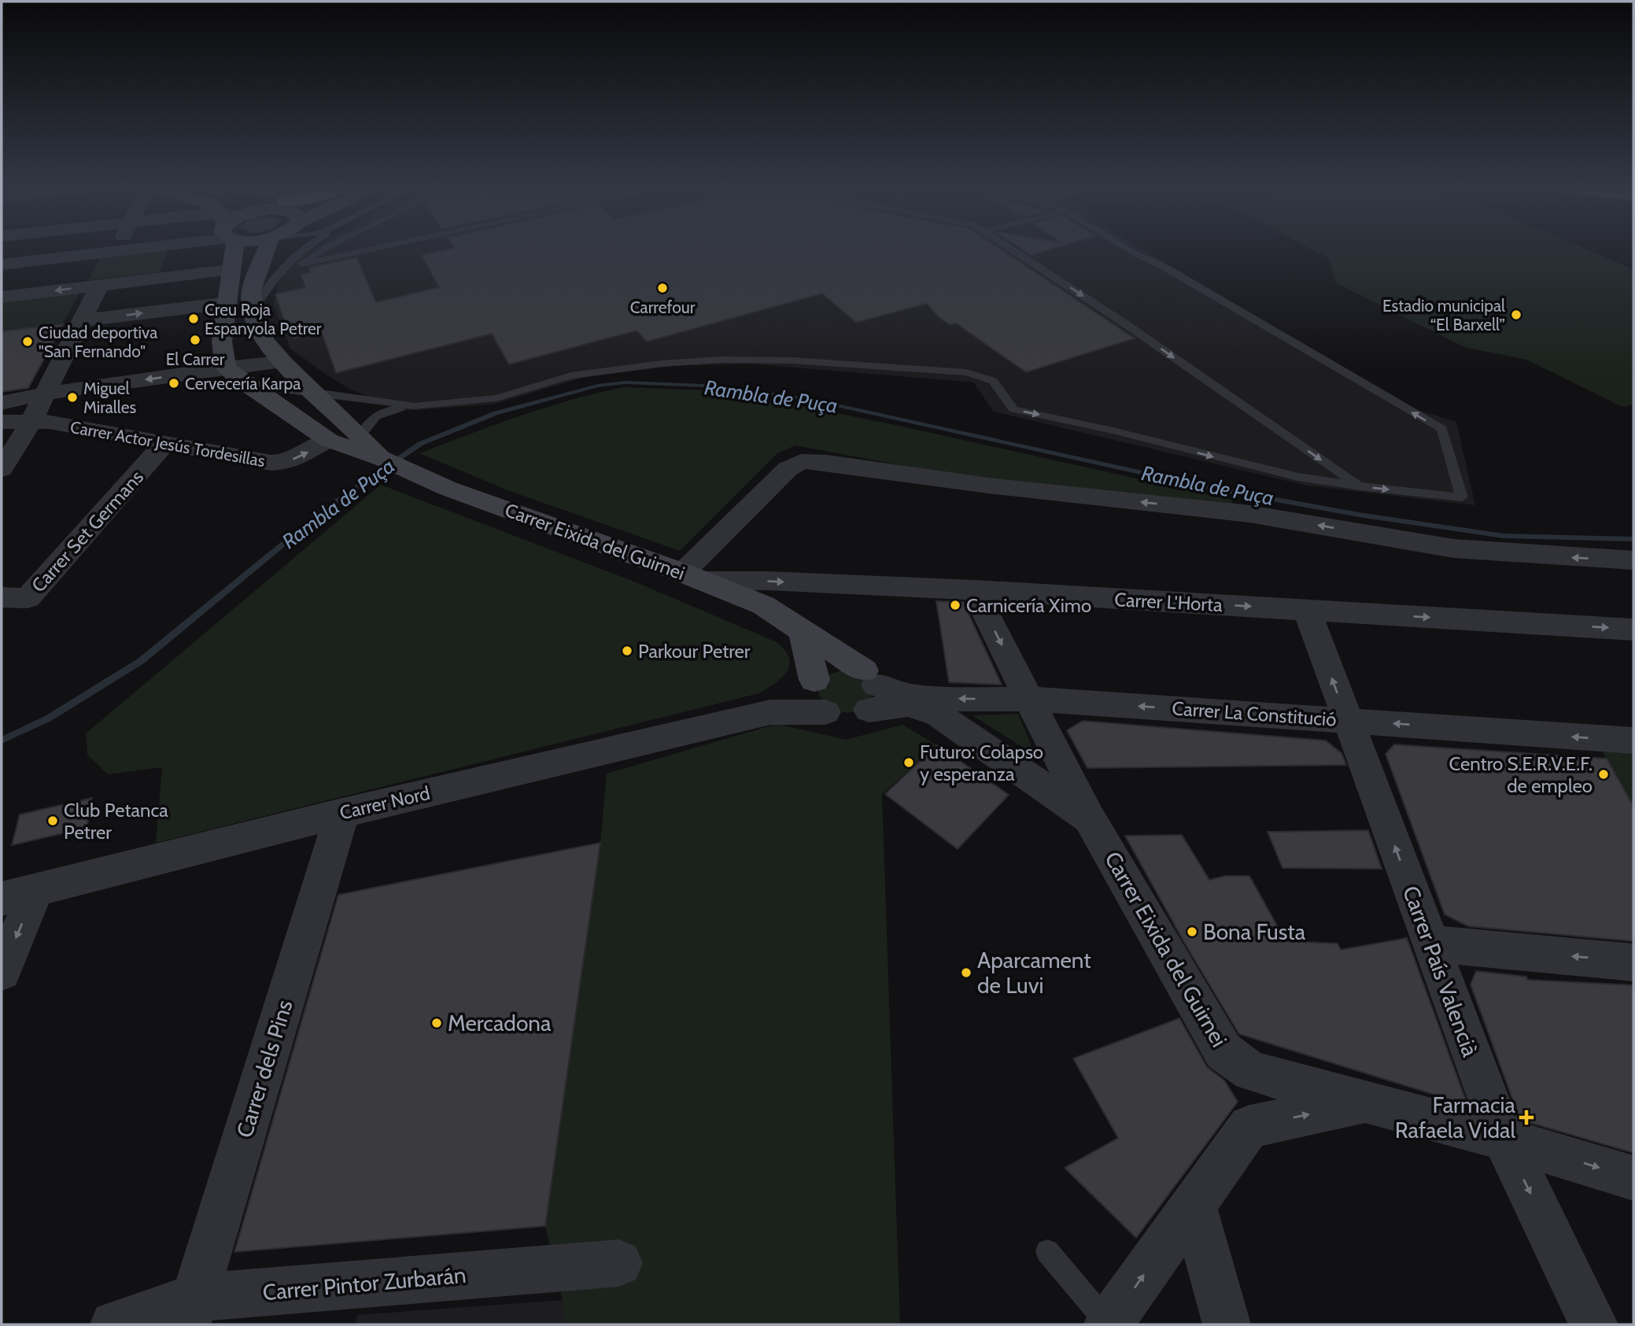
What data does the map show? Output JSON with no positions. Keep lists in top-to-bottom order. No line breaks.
{"streets":{"street":["Carrer Actor Jesús Tordesillas","Carrer Set Germans","Carrer Eixida del Guirnei","Carrer L'Horta","Carrer La Constitució","Carrer Nord","Carrer País Valencià","Carrer dels Pins","Carrer Pintor Zurbarán"]},"crossings":[["Carrer Actor Jesús Tordesillas","Carrer Set Germans"],["Carrer Eixida del Guirnei","Carrer L'Horta"],["Carrer Eixida del Guirnei","Carrer La Constitució"],["Carrer Eixida del Guirnei","Carrer Nord"],["Carrer L'Horta","Carrer País Valencià"],["Carrer La Constitució","Carrer Nord"],["Carrer La Constitució","Carrer País Valencià"],["Carrer Nord","Carrer dels Pins"],["Carrer dels Pins","Carrer Pintor Zurbarán"]],"water":["Rambla de Puça"],"places":{"other":["Carrefour","Estadio municipal “El Barxell”","Creu Roja Espanyola Petrer","El Carrer","Ciudad deportiva \"San Fernando\"","Cervecería Karpa","Miguel Miralles","Carnicería Ximo","Parkour Petrer","Futuro: Colapso y esperanza","Centro S.E.R.V.E.F. de empleo","Club Petanca Petrer","Bona Fusta","Aparcament de Luvi","Mercadona"],"health":["Farmacia Rafaela Vidal"]}}
